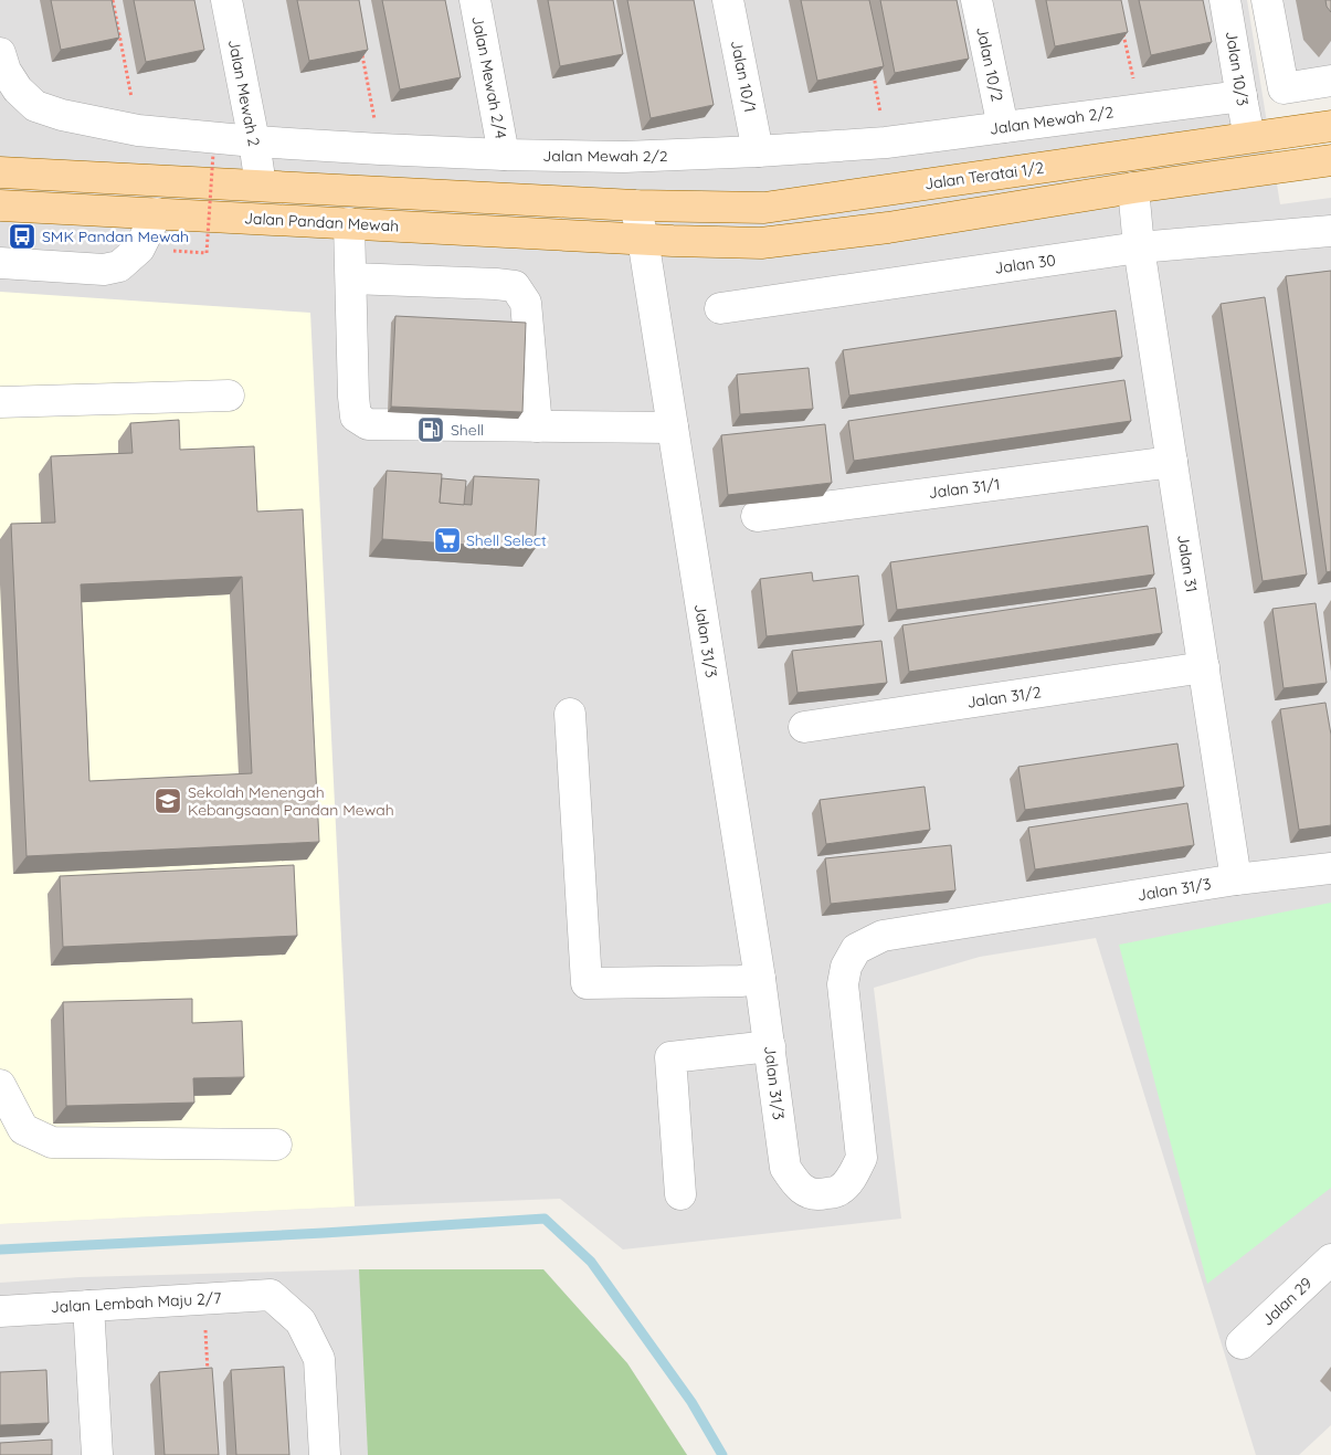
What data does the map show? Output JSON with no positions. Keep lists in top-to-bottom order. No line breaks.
{"streets":{"main road":["Jalan Teratai 1/2","Jalan Pandan Mewah"],"street":["Jalan 10/2","Jalan 10/3","Jalan 10/1","Jalan Mewah 2/4","Jalan Mewah 2","Jalan Mewah 2/2","Jalan 30","Jalan 31/1","Jalan 31","Jalan 31/3","Jalan 31/2","Jalan 29","Jalan Lembah Maju 2/7"]},"crossings":[["Jalan 10/2","Jalan Mewah 2/2"],["Jalan 10/3","Jalan Mewah 2/2"],["Jalan 10/3","Jalan Teratai 1/2"],["Jalan 10/1","Jalan Mewah 2/2"],["Jalan Mewah 2/4","Jalan Mewah 2/2"],["Jalan Mewah 2","Jalan Mewah 2/2"],["Jalan Teratai 1/2","Jalan 31/3"],["Jalan Pandan Mewah","Jalan 31/3"],["Jalan 30","Jalan 31"],["Jalan 31/1","Jalan 31"],["Jalan 31","Jalan 31/3"],["Jalan 31","Jalan 31/2"]],"places":{"bus stop":["SMK Pandan Mewah"],"fuel station":["Shell"],"supermarket":["Shell Select"],"school or university":["Sekolah Menengah Kebangsaan Pandan Mewah"]}}
